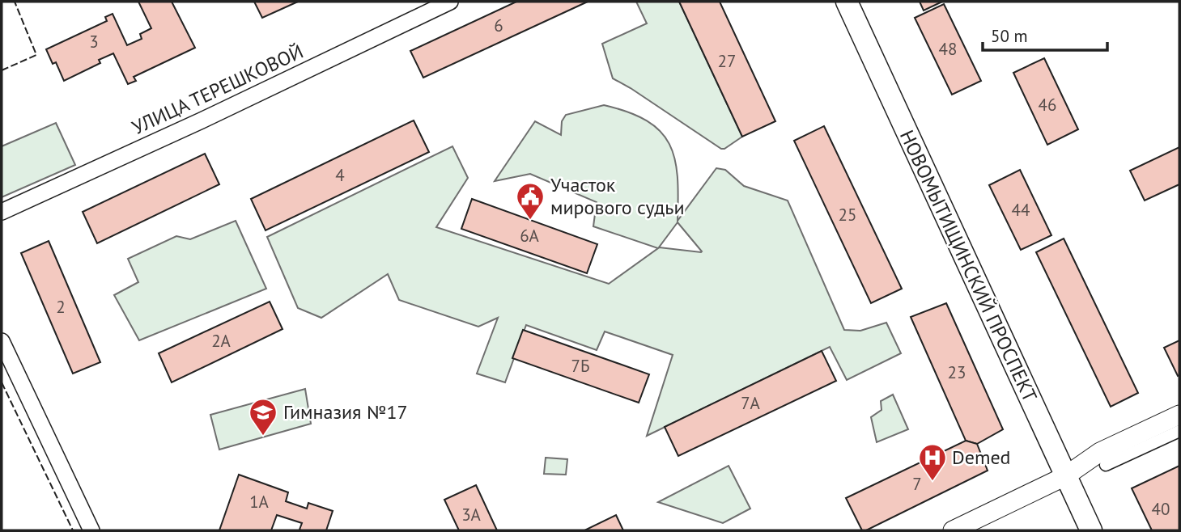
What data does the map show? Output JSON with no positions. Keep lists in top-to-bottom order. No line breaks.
{"streets":{"main road":["НОВОМЫТИЩИНСКИЙ ПРОСПЕКТ"],"street":["УЛИЦА ТЕРЕШКОВОЙ"]},"places":{"public building":["Участок мирового судьи"],"school or university":["Гимназия №17"],"hospital":["Demed"]},"house_numbers":["6","3","48","27","46","4","44","25","6А","2","2А","7Б","23","7А","7","1А","40","3А"],"scale_bar":"50 m"}
